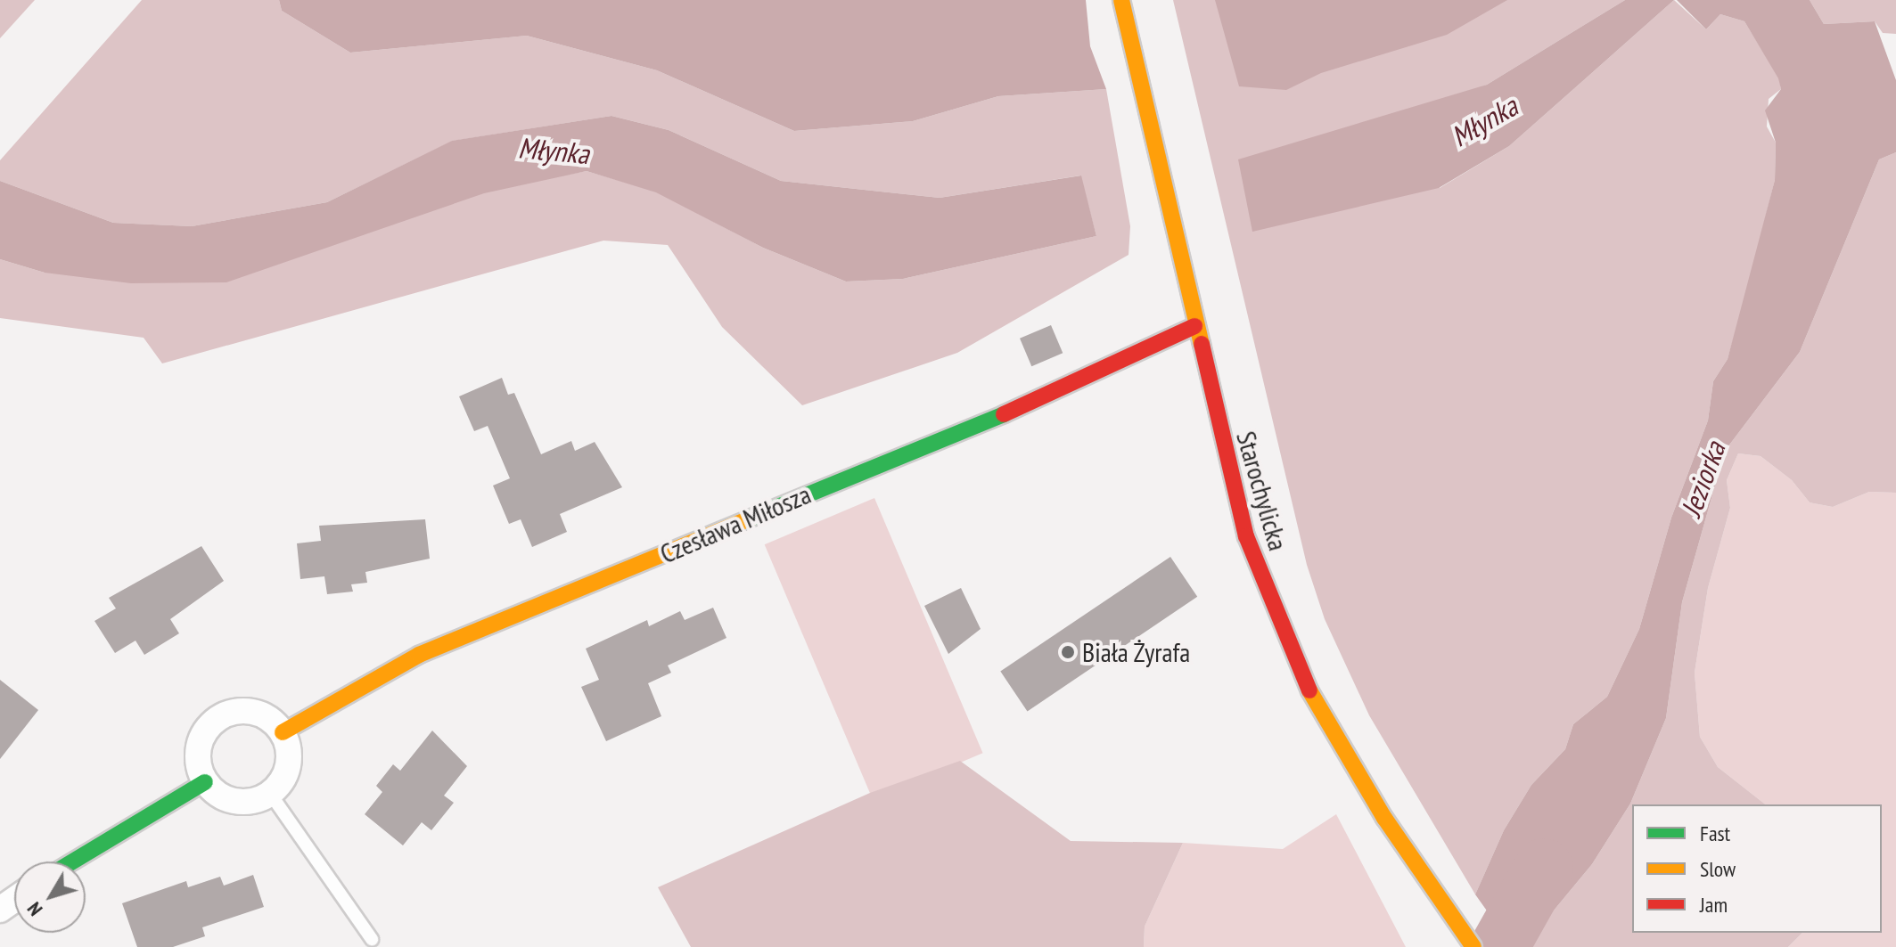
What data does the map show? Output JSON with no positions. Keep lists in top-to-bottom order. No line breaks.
{"streets":{"street":["Starochylicka","Czesława Miłosza"]},"crossings":[["Starochylicka","Czesława Miłosza"]],"water":["Młynka","Jeziorka"],"places":["Biała Żyrafa"],"legend":["Fast","Slow","Jam"],"north":"bottom left"}
